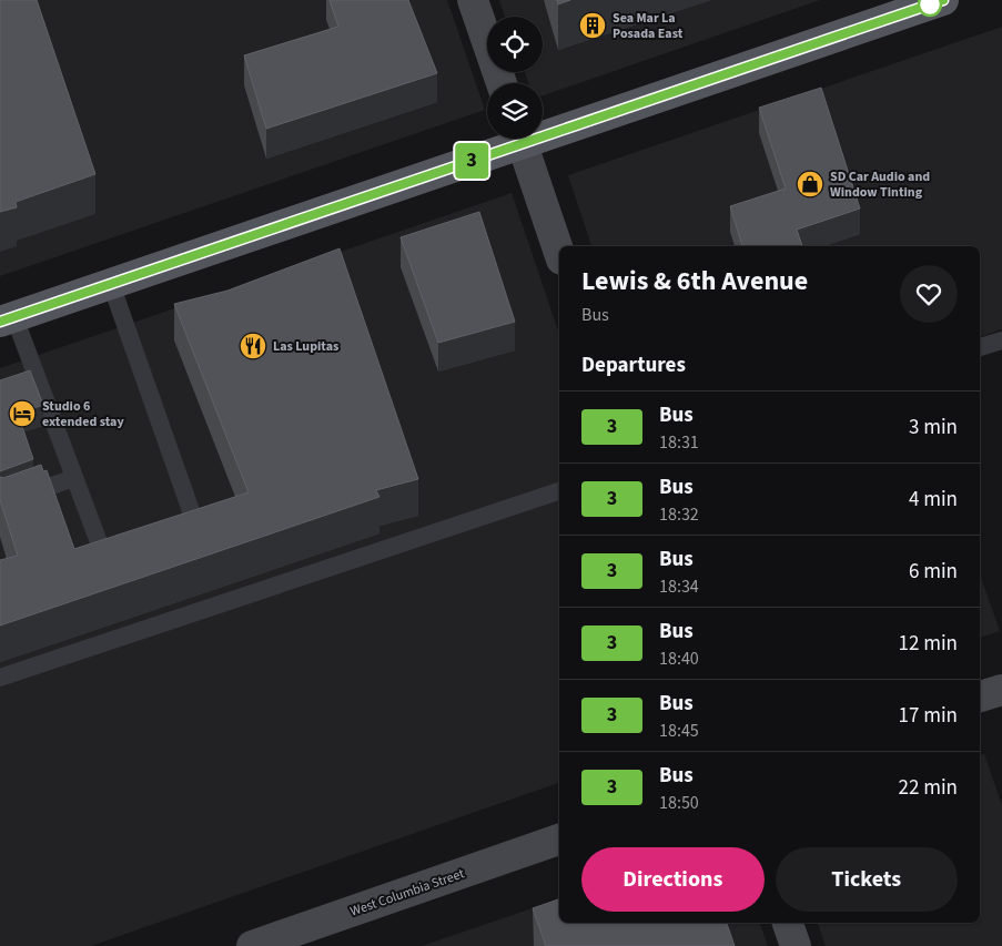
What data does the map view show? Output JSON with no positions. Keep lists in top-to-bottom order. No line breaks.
{"streets":{"street":["West Columbia Street"]},"places":{"building":["Sea Mar La Posada East"],"shop":["SD Car Audio and Window Tinting"],"restaurant":["Las Lupitas"],"hotel":["Studio 6 extended stay"]},"lines":["bus line 3"],"page":{"on_map":"3","heading":[["Lewis & 6th Avenue","Bus"],"Departures"],"list":[{"mark":"3","name":"Bus","note":"18:31","value":"3 min"},{"mark":"3","name":"Bus","note":"18:32","value":"4 min"},{"mark":"3","name":"Bus","note":"18:34","value":"6 min"},{"mark":"3","name":"Bus","note":"18:40","value":"12 min"},{"mark":"3","name":"Bus","note":"18:45","value":"17 min"},{"mark":"3","name":"Bus","note":"18:50","value":"22 min"}],"buttons":["Directions","Tickets"]}}
